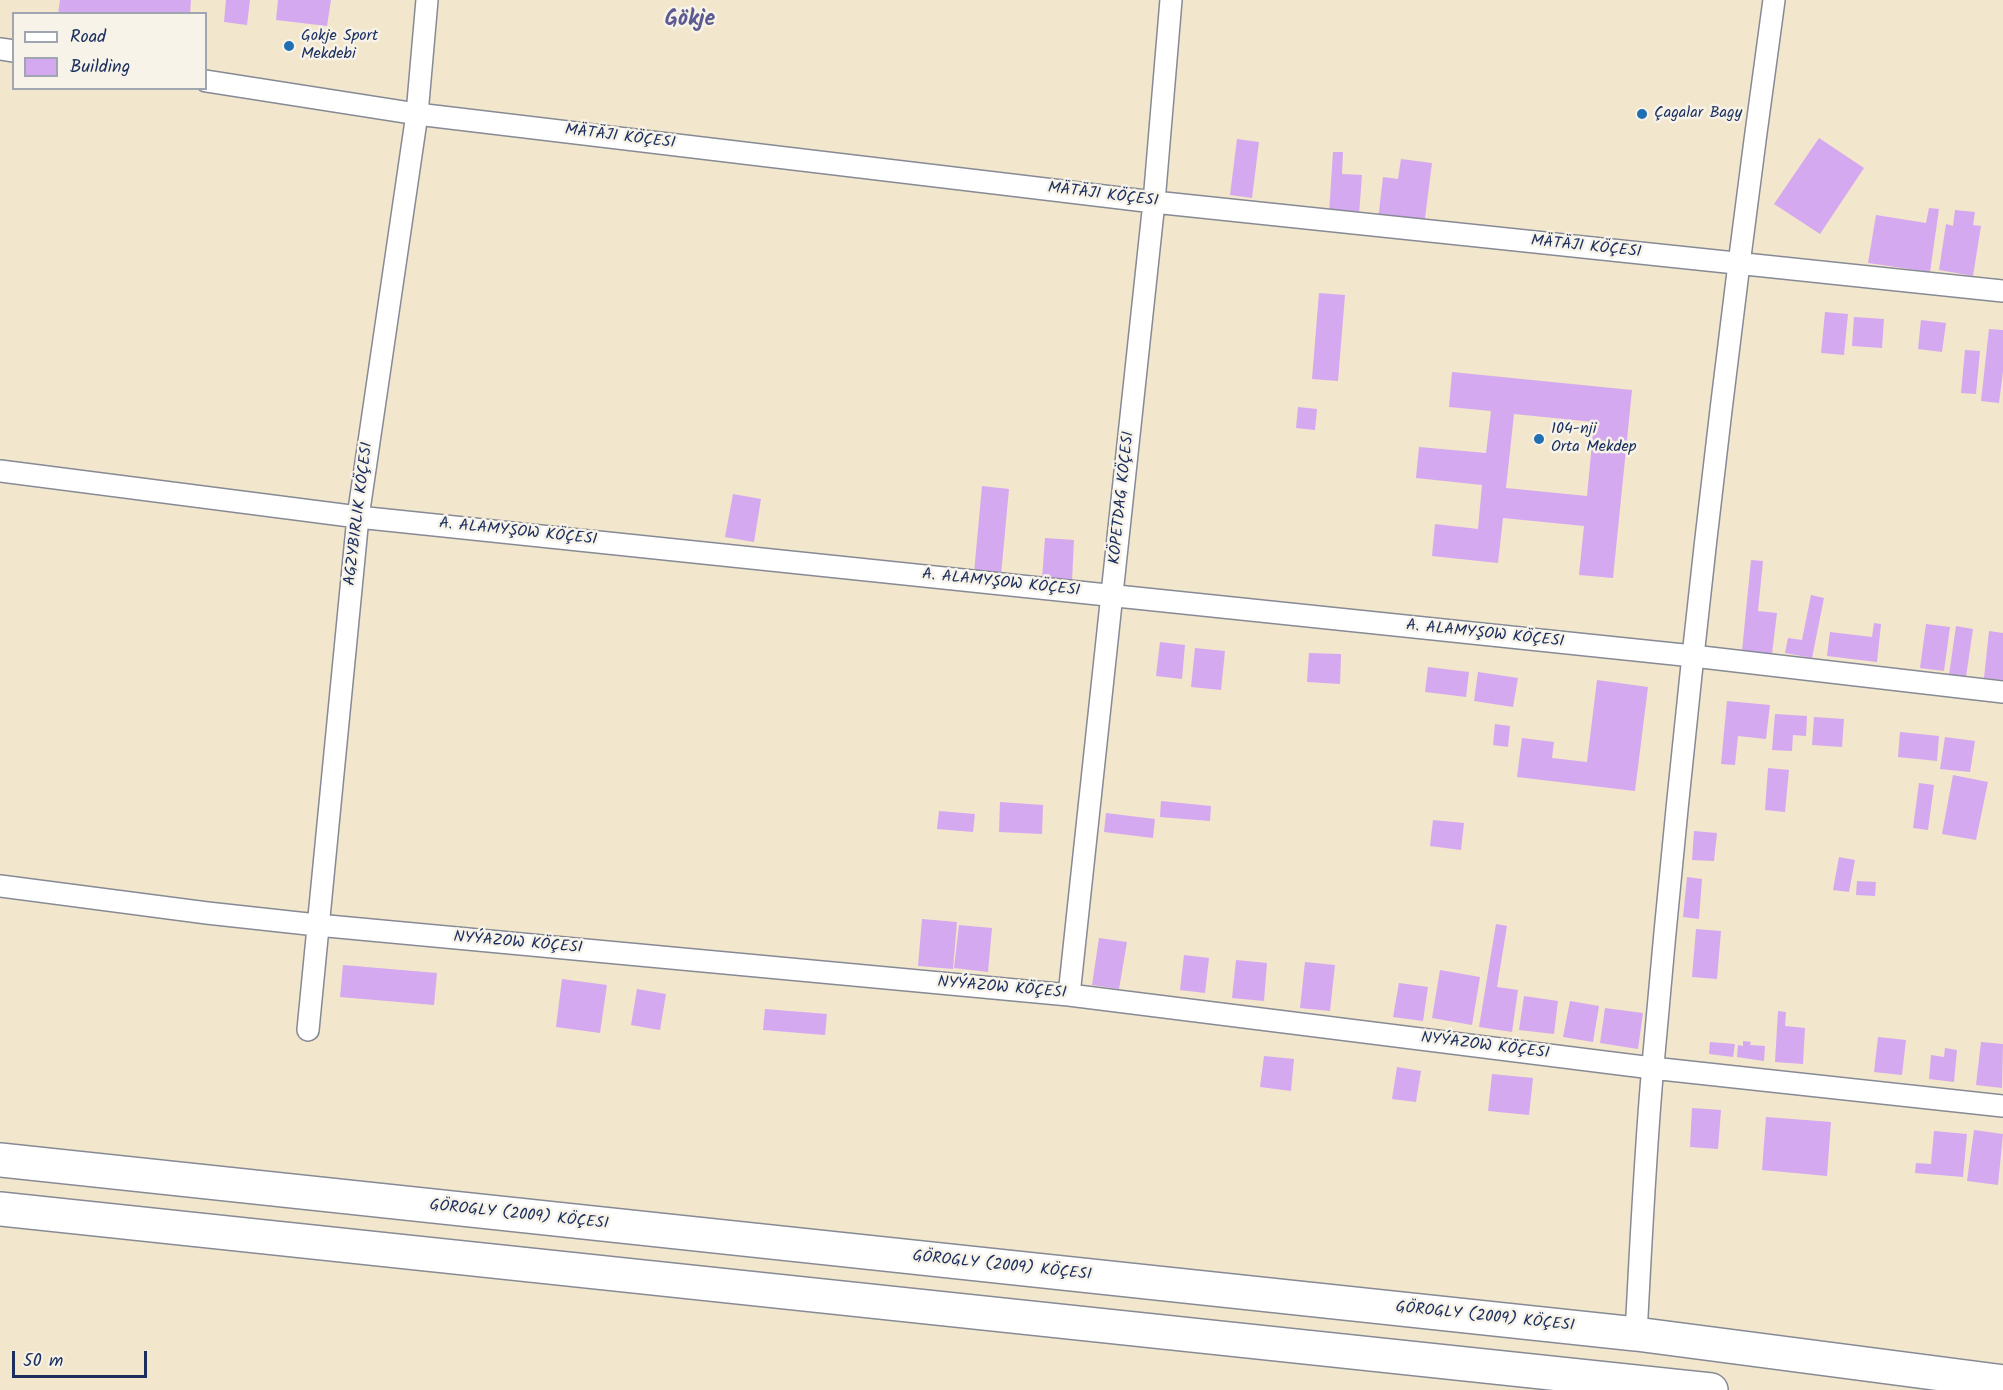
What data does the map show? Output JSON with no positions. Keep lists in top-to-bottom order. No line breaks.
{"streets":{"main road":["GÖROGLY (2009) KÖÇESI"],"street":["MÄTÄJI KÖÇESI","KÖPETDAG KÖÇESI","AGZYBIRLIK KÖÇESI","A. ALAMYŞOW KÖÇESI","NYÝAZOW KÖÇESI"]},"crossings":[["MÄTÄJI KÖÇESI","KÖPETDAG KÖÇESI"],["MÄTÄJI KÖÇESI","AGZYBIRLIK KÖÇESI"],["KÖPETDAG KÖÇESI","A. ALAMYŞOW KÖÇESI"],["KÖPETDAG KÖÇESI","NYÝAZOW KÖÇESI"],["AGZYBIRLIK KÖÇESI","A. ALAMYŞOW KÖÇESI"],["AGZYBIRLIK KÖÇESI","NYÝAZOW KÖÇESI"]],"districts":["Gökje"],"places":["Gokje Sport Mekdebi","Çagalar Bagy","104-nji Orta Mekdep"],"legend":["Road","Building"],"scale_bar":"50 m"}
